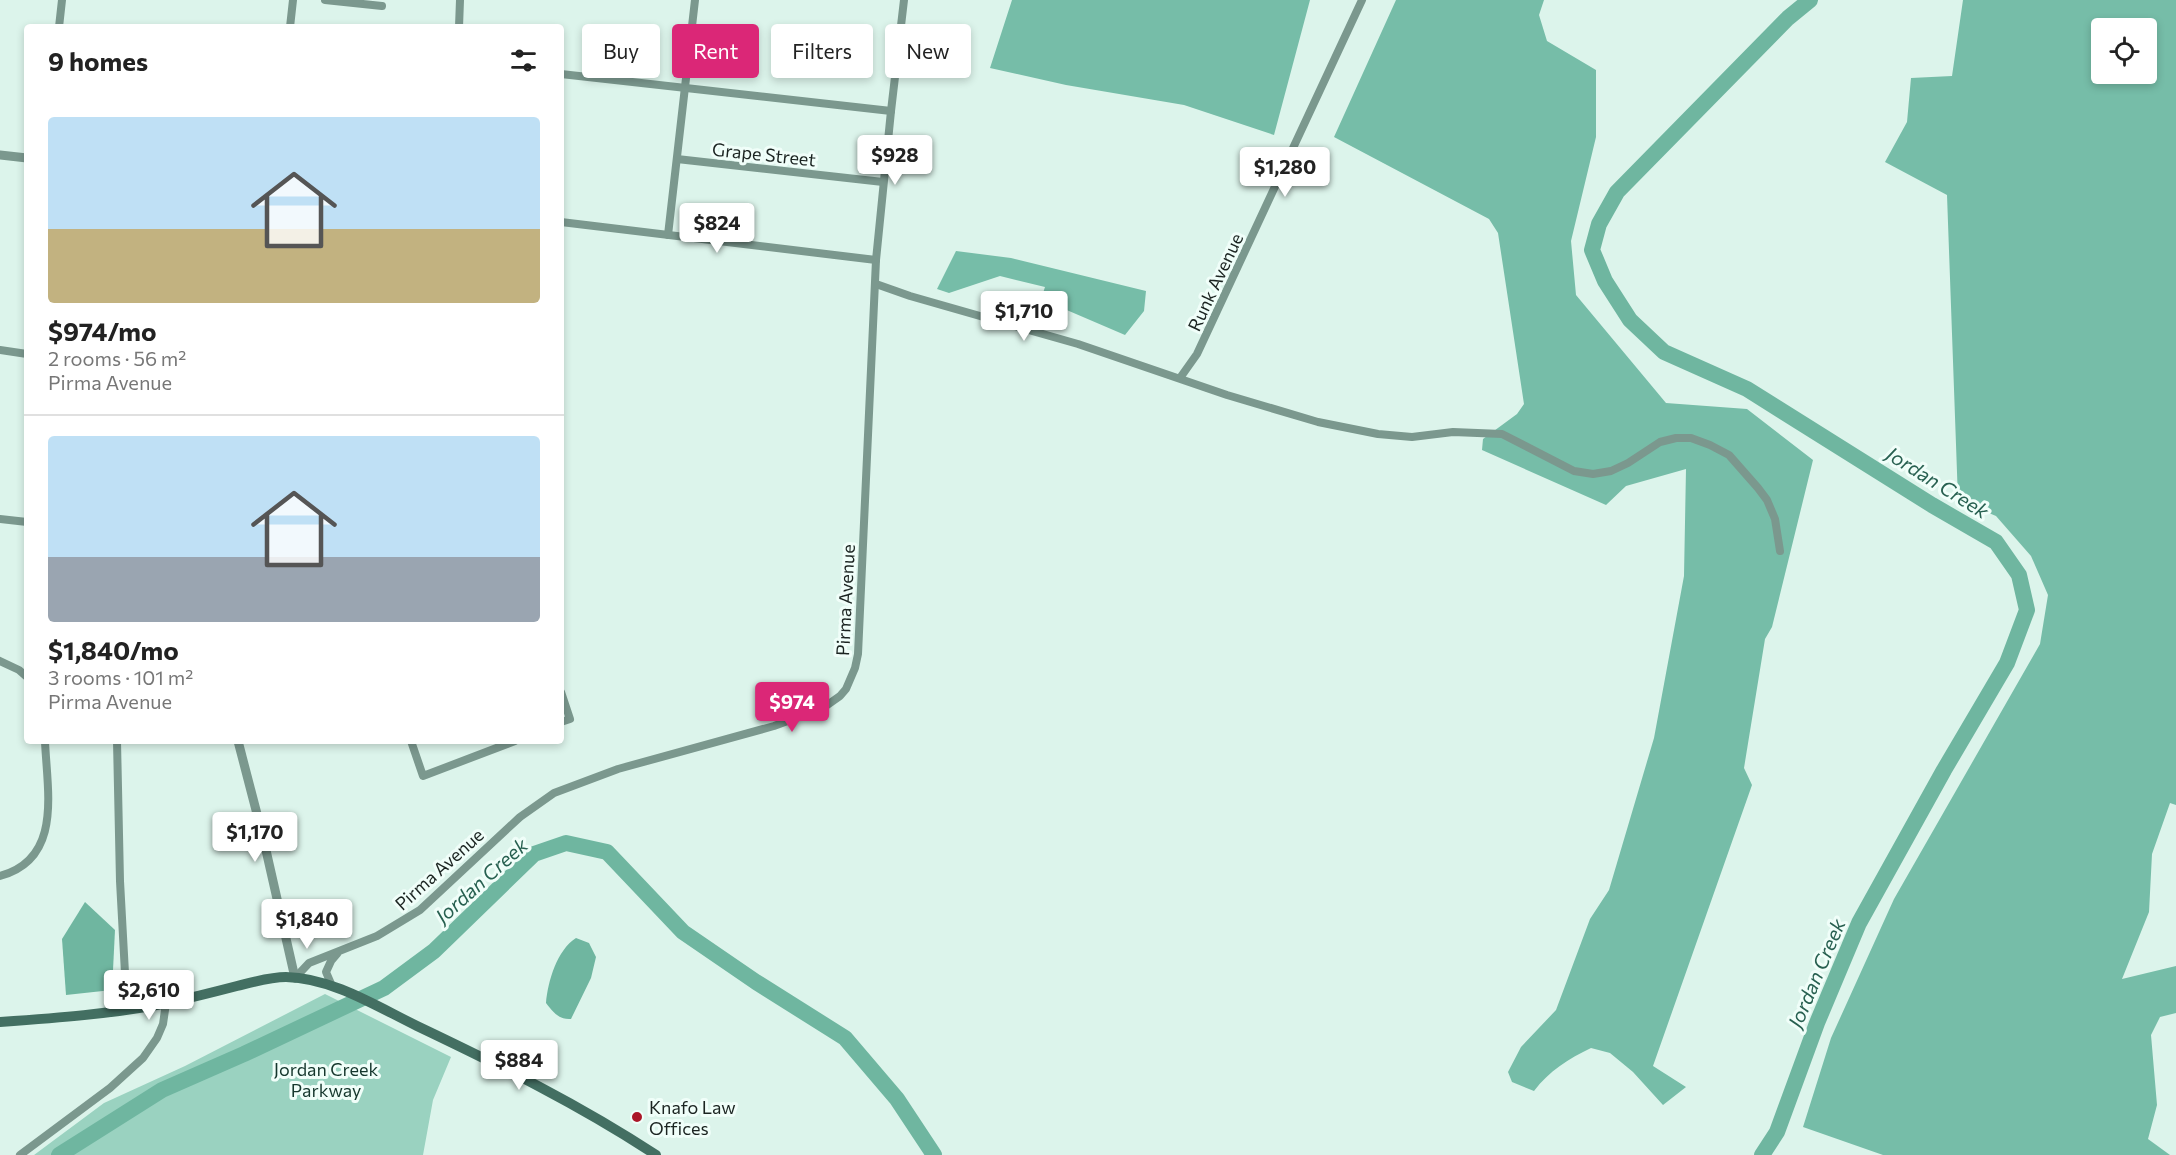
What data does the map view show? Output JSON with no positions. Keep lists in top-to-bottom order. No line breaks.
{"streets":{"street":["Grape Street","Runk Avenue","Pirma Avenue"]},"crossings":[["Grape Street","Pirma Avenue"]],"water":["Jordan Creek"],"parks":["Jordan Creek Parkway"],"places":["Knafo Law Offices"],"page":{"chip":["Buy","Rent","Filters","New"],"heading":"9 homes","list":[{"name":"$974/mo","note":"2 rooms · 56 m² · Pirma Avenue"},{"name":"$1,840/mo","note":"3 rooms · 101 m² · Pirma Avenue"}],"price":["$928","$1,280","$824","$1,710","$974","$1,170","$1,840","$2,610","$884"]}}
